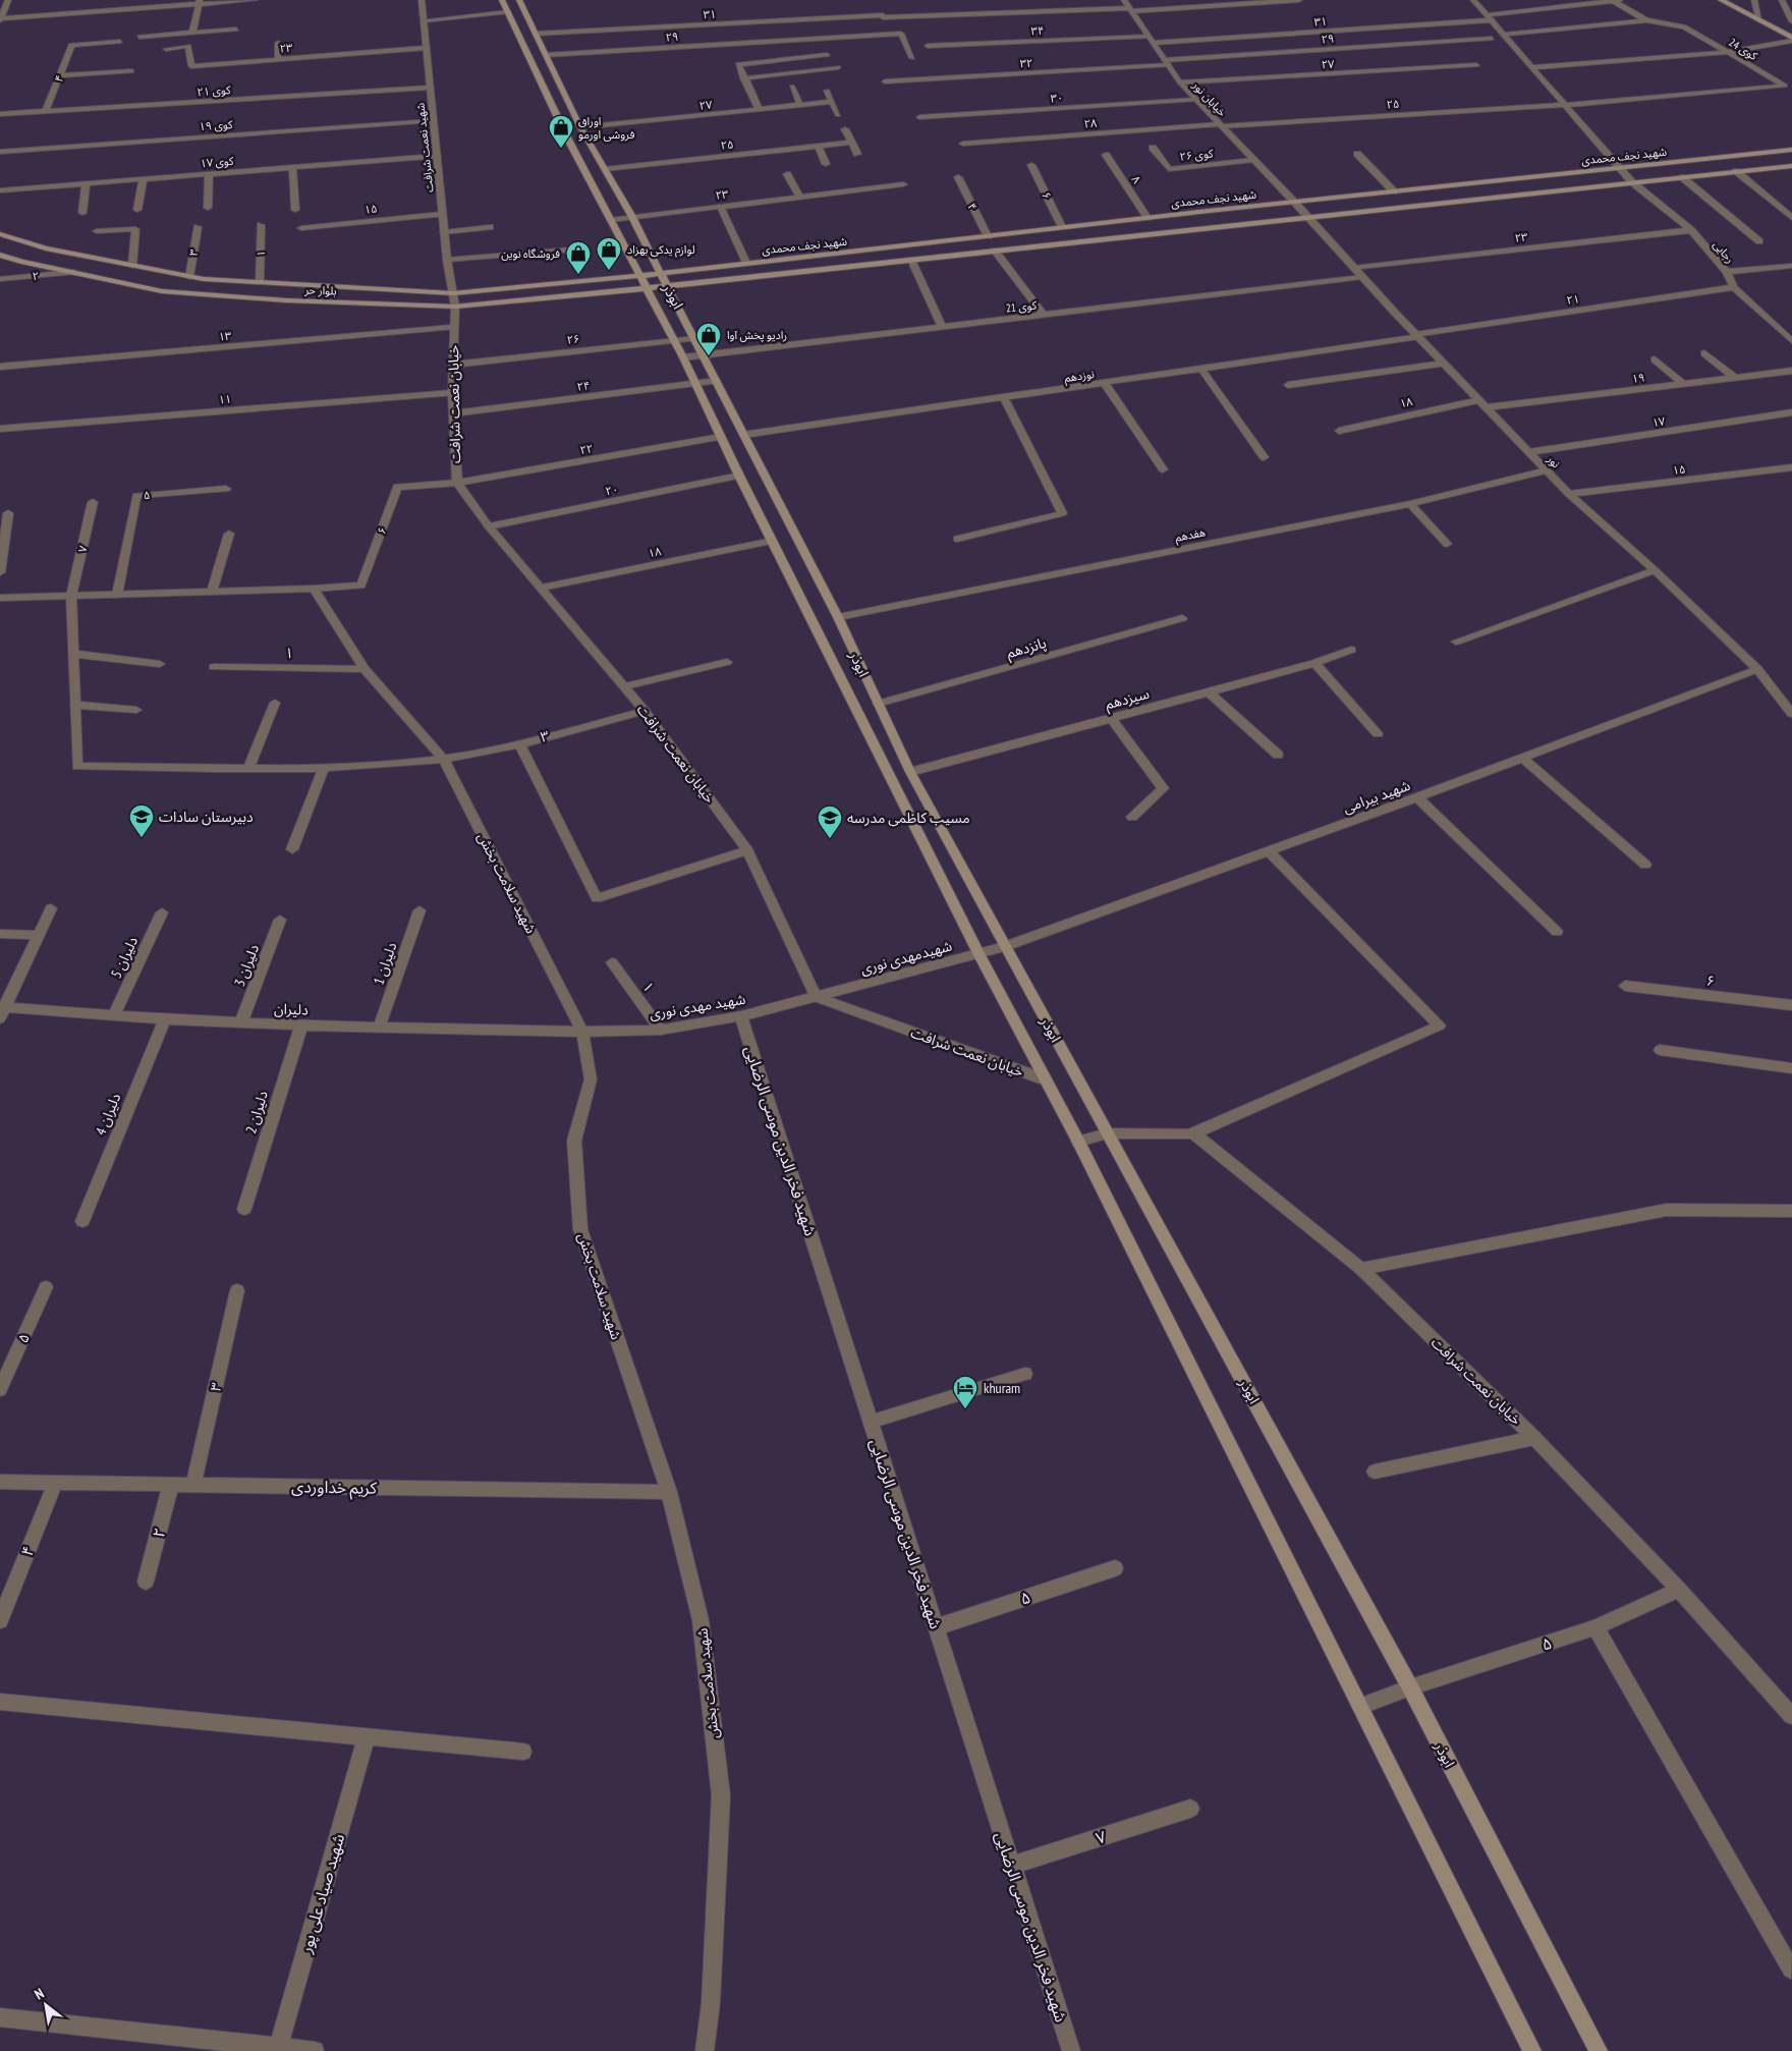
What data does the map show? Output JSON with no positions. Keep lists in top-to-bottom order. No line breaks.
{"streets":{"main road":["شهید نجف محمدی","بلوار حر","ابوذر"],"street":["۳۱","۳۴","۲۹","۲۳","کوی 24","۳۲","۲۷","۴","کوی ۲۱","۳۰","خیابان نور","۲۵","۲۸","کوی ۱۹","شهید نعمت شرافت","کوی ۲۶","کوی ۱۷","۸","۶","۱۵","رجایی","۳","۱","۲","۲۱","کوی 21","۱۳","۲۶","نوزدهم","۱۹","۲۴","۱۱","۱۸","خیابان نعمت شرافت","۱۷","۲۲","نور","۲۰","۵","هفدهم","۷","پانزدهم","سیزدهم","شهید بیرامی","شهید سلامت بخش","دلیران 5","شهیدمهدی نوری","دلیران 1","دلیران 3","شهید مهدی نوری","دلیران","دلیران 2","دلیران 4","شهید فخر الدین موسی الرضایی","کریم خداوردی","شهید صیاد علی پور"]},"crossings":[["۳۱","۳۴"],["۳۱","خیابان نور"],["۳۱","رجایی"],["۳۱","ابوذر"],["۳۴","خیابان نور"],["۲۹","۳۲"],["۲۹","خیابان نور"],["۲۹","ابوذر"],["۲۳","شهید نعمت شرافت"],["۲۳","رجایی"],["۲۳","ابوذر"],["۲۳","نور"],["کوی 24","۲۵"],["۳۲","خیابان نور"],["۲۷","خیابان نور"],["۲۷","ابوذر"],["۴","کوی ۲۱"],["۴","شهید نجف محمدی"],["۴","کریم خداوردی"],["کوی ۲۱","شهید نعمت شرافت"],["۳۰","خیابان نور"],["خیابان نور","۲۵"],["خیابان نور","۲۸"],["خیابان نور","کوی ۲۶"],["خیابان نور","شهید نجف محمدی"],["خیابان نور","نور"],["۲۵","۲۸"],["۲۵","رجایی"],["۲۵","ابوذر"],["کوی ۱۹","شهید نعمت شرافت"],["شهید نعمت شرافت","کوی ۱۷"],["شهید نعمت شرافت","۱۵"],["شهید نعمت شرافت","بلوار حر"],["شهید نعمت شرافت","خیابان نعمت شرافت"],["شهید نجف محمدی","۸"],["شهید نجف محمدی","۶"],["شهید نجف محمدی","رجایی"],["شهید نجف محمدی","بلوار حر"],["شهید نجف محمدی","ابوذر"],["شهید نجف محمدی","نور"],["۶","خیابان نعمت شرافت"],["۶","۲۲"],["۶","شهید سلامت بخش"],["۱۵","نور"],["رجایی","۲۱"],["۳","بلوار حر"],["۳","خیابان نعمت شرافت"],["۳","۷"],["۳","شهید سلامت بخش"],["۳","کریم خداوردی"],["۱","بلوار حر"],["۱","شهید سلامت بخش"],["۱","شهید مهدی نوری"],["۲","بلوار حر"],["۲","کریم خداوردی"],["بلوار حر","ابوذر"],["بلوار حر","خیابان نعمت شرافت"],["ابوذر","کوی 21"],["ابوذر","۲۶"],["ابوذر","نوزدهم"],["ابوذر","۲۴"],["ابوذر","۱۸"],["ابوذر","خیابان نعمت شرافت"],["ابوذر","۲۲"],["ابوذر","۲۰"],["ابوذر","۵"],["ابوذر","هفدهم"],["ابوذر","پانزدهم"],["ابوذر","سیزدهم"],["ابوذر","شهید بیرامی"],["ابوذر","شهیدمهدی نوری"],["۲۱","نوزدهم"],["۲۱","نور"],["کوی 21","نور"],["۱۳","خیابان نعمت شرافت"],["۲۶","خیابان نعمت شرافت"],["نوزدهم","نور"],["۱۹","نور"],["۲۴","خیابان نعمت شرافت"],["۱۱","خیابان نعمت شرافت"],["۱۸","خیابان نعمت شرافت"],["۱۸","نور"],["خیابان نعمت شرافت","۲۲"],["خیابان نعمت شرافت","۲۰"],["خیابان نعمت شرافت","۵"],["خیابان نعمت شرافت","شهیدمهدی نوری"],["خیابان نعمت شرافت","شهید مهدی نوری"],["۱۷","نور"],["نور","هفدهم"],["نور","شهید بیرامی"],["۵","شهید فخر الدین موسی الرضایی"],["۷","شهید فخر الدین موسی الرضایی"],["شهید بیرامی","شهیدمهدی نوری"],["شهید سلامت بخش","شهید مهدی نوری"],["شهید سلامت بخش","دلیران"],["شهید سلامت بخش","کریم خداوردی"],["دلیران 5","دلیران"],["شهیدمهدی نوری","شهید مهدی نوری"],["دلیران 1","دلیران"],["دلیران 3","دلیران"],["شهید مهدی نوری","دلیران"],["شهید مهدی نوری","شهید فخر الدین موسی الرضایی"],["دلیران","دلیران 2"],["دلیران","دلیران 4"]],"places":{"shop":["اوراق فروشی اورمو","لوازم یدکی بهزاد","فروشگاه نوین","رادیو پخش آوا"],"school or university":["دبیرستان سادات","مسیب کاظمی مدرسه"],"hotel":["khuram"]},"north":"top left"}
